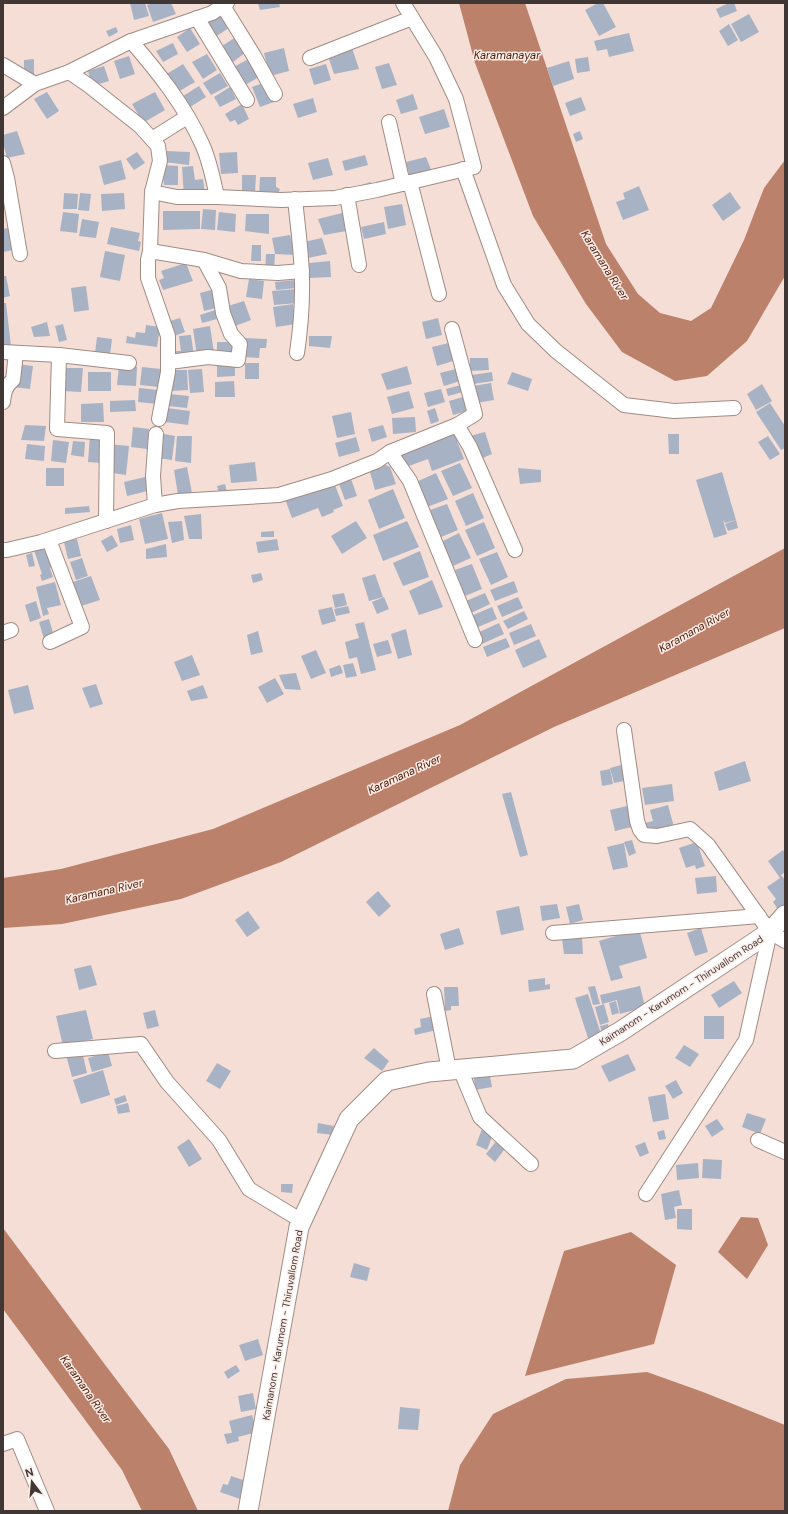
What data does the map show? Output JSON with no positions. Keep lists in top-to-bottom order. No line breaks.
{"streets":{"main road":["Kaimanom - Karumom - Thiruvallom Road"]},"water":["Karamanayar","Karamana River"],"north":"top"}
